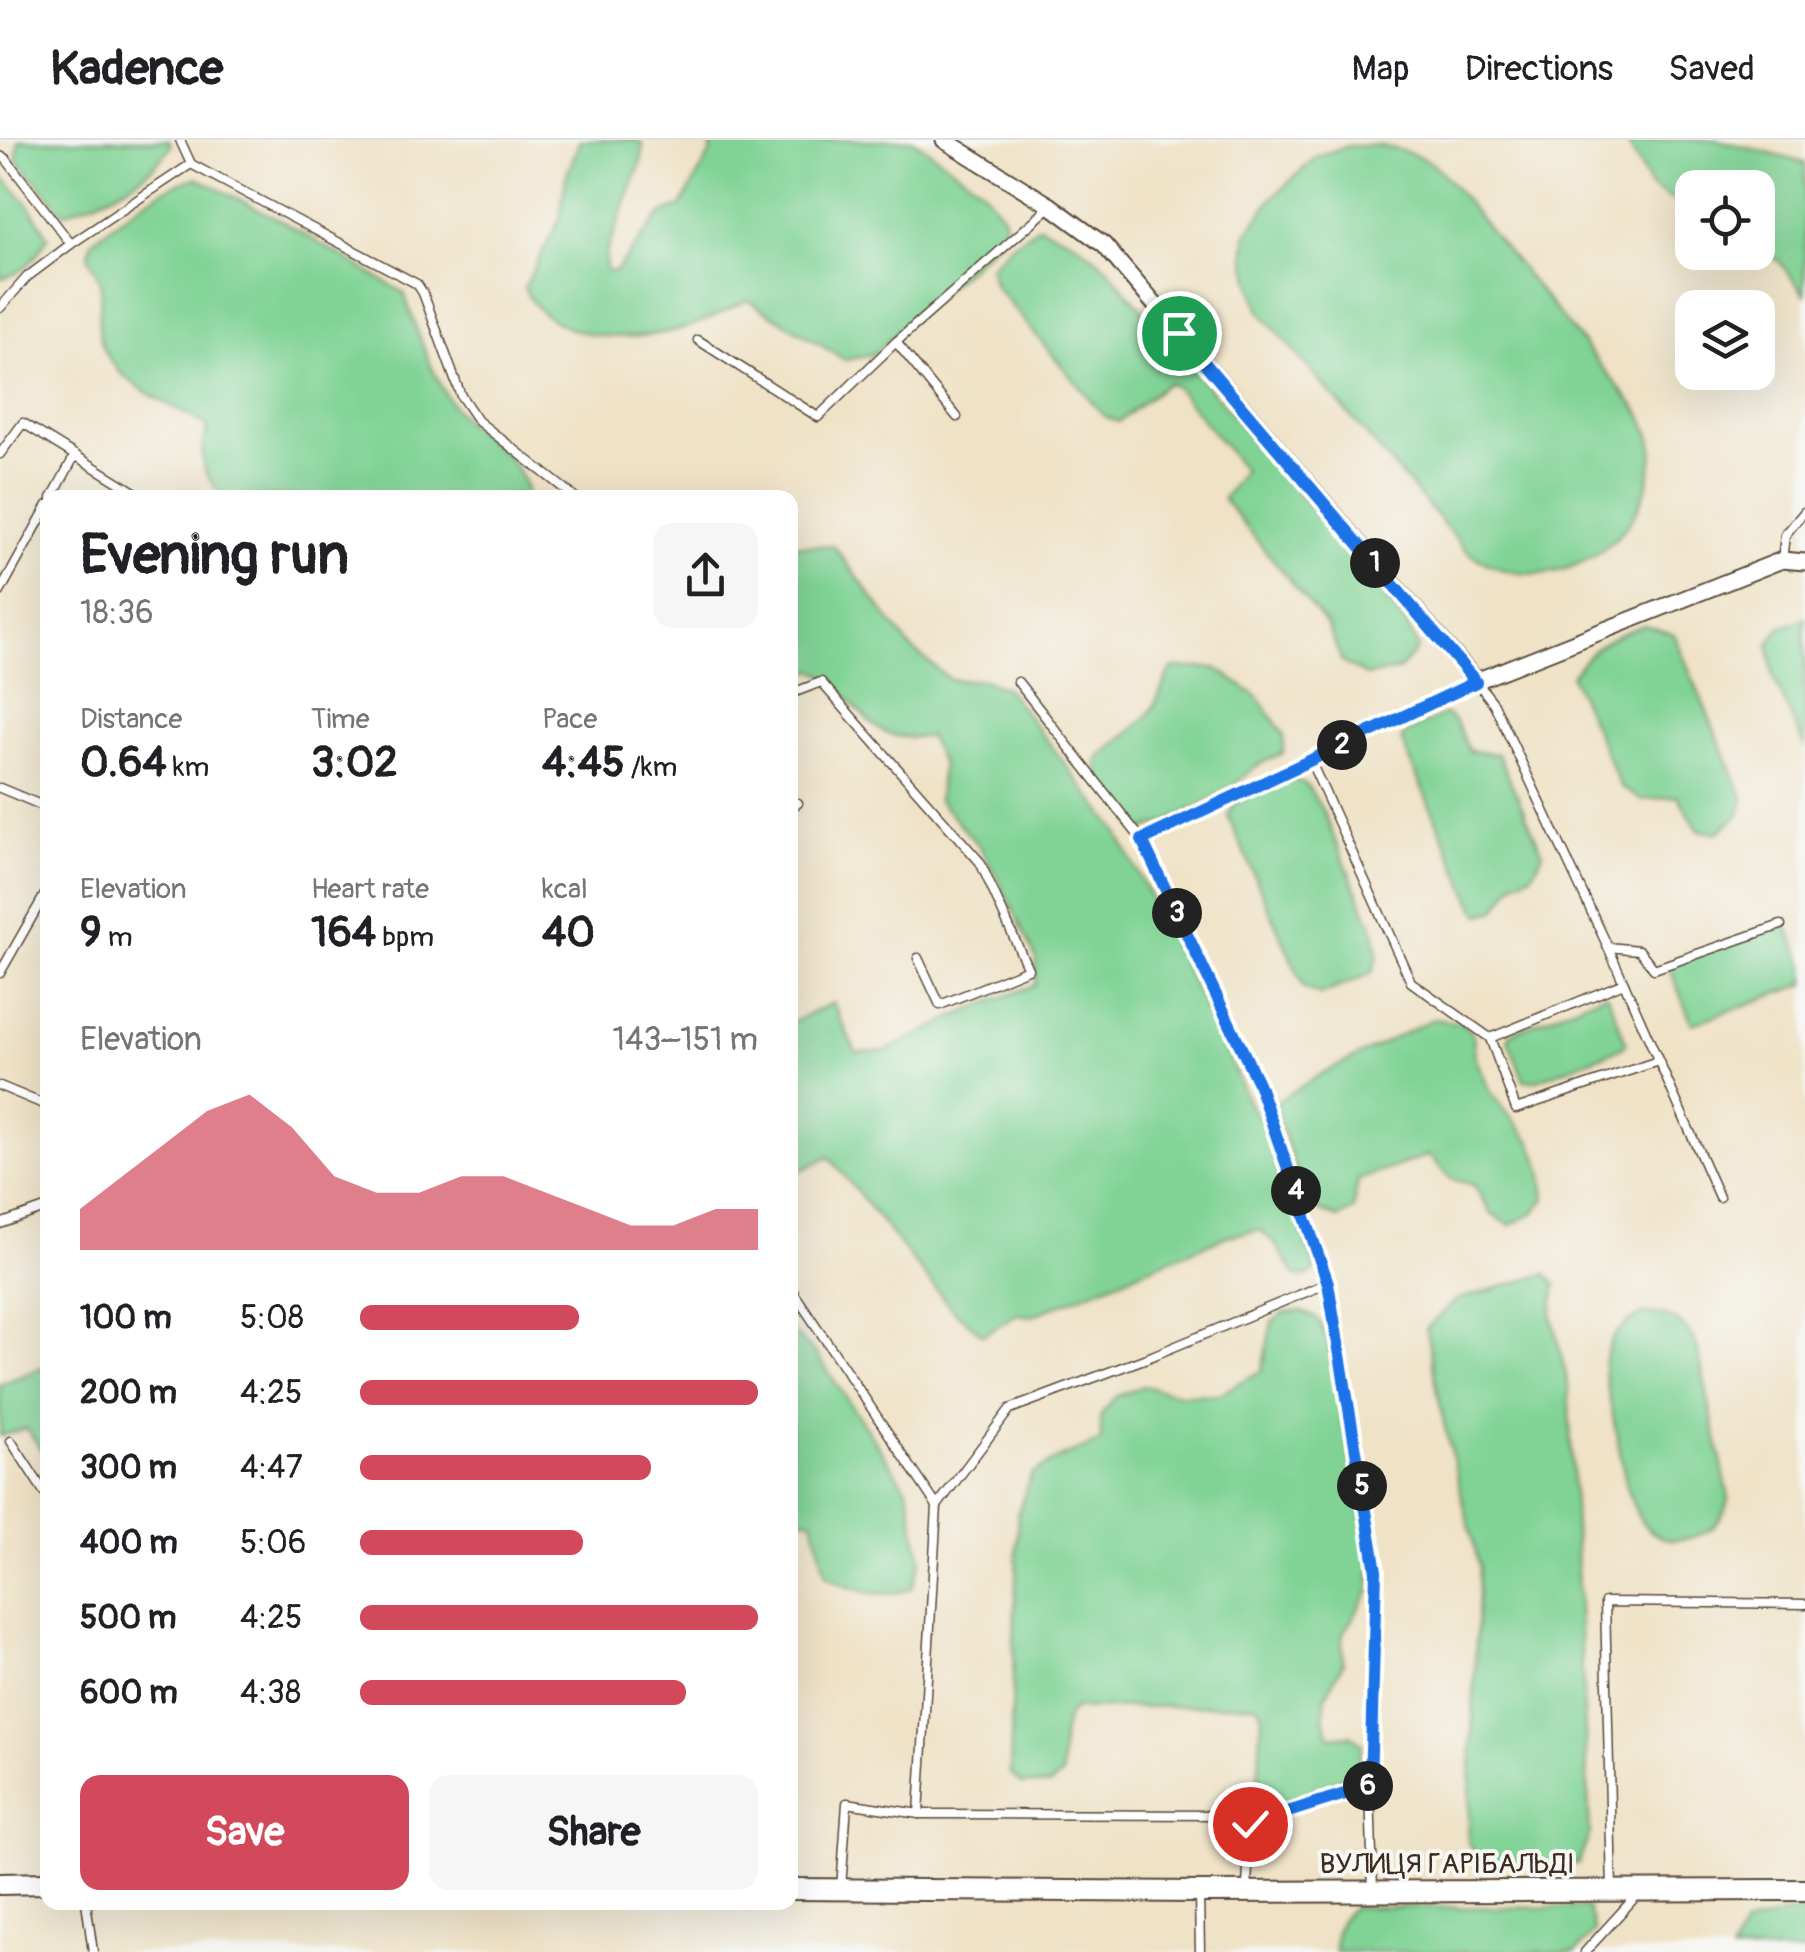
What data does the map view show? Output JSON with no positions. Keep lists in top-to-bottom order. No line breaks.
{"streets":{"street":["ВУЛИЦЯ ГАРІБАЛЬДІ"]},"page":{"header":"Kadence","nav":["Map","Directions","Saved"],"heading":["Evening run","18:36"],"pins":["1","2","3","4","5","6"],"stats":[["Distance","0.64 km"],["Time","3:02"],["Pace","4:45 /km"],["Elevation","9 m"],["Heart rate","164 bpm"],["kcal","40"]],"chart":["Elevation","143–151 m"],"list":[{"name":"100 m","note":"5:08"},{"name":"200 m","note":"4:25"},{"name":"300 m","note":"4:47"},{"name":"400 m","note":"5:06"},{"name":"500 m","note":"4:25"},{"name":"600 m","note":"4:38"}],"buttons":["Save","Share"]}}
